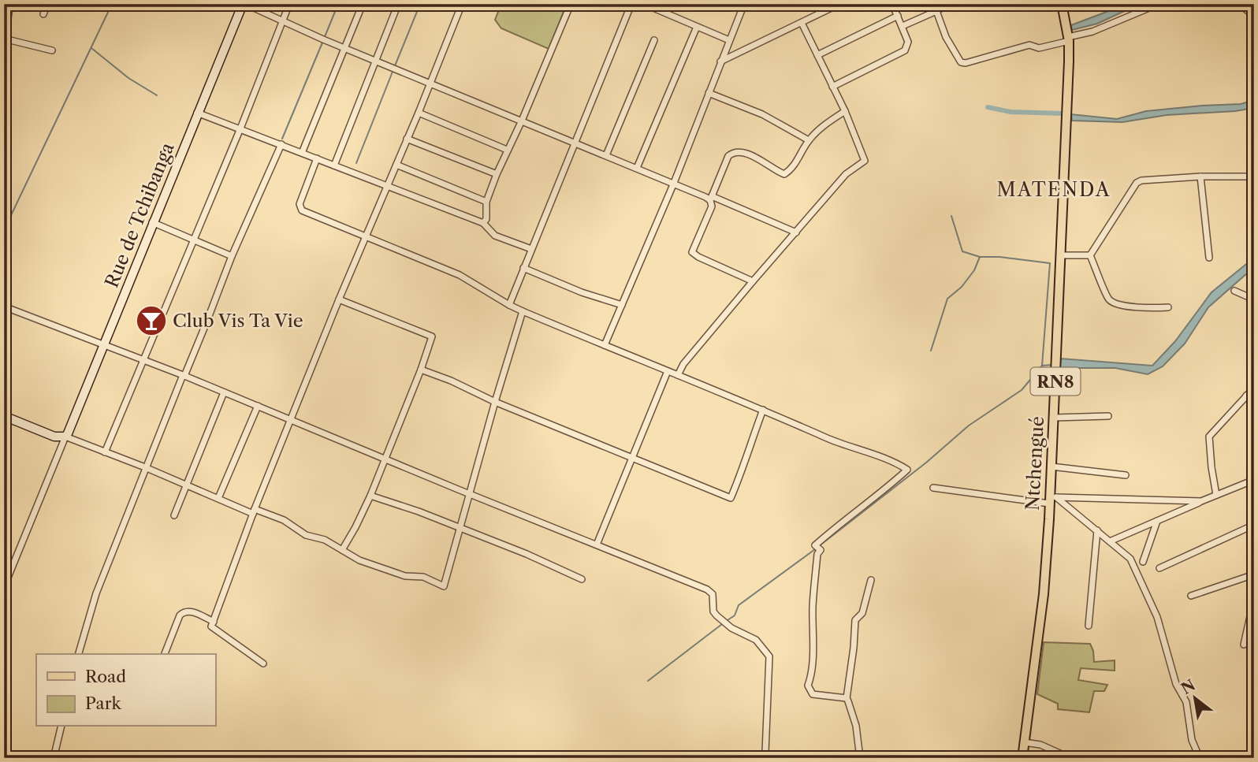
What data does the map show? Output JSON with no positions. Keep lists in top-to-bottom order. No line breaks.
{"streets":{"main road":["RN8","Ntchengué"],"street":["Rue de Tchibanga"]},"districts":["MATENDA"],"places":{"bar":["Club Vis Ta Vie"]},"legend":["Road","Park"],"north":"top left"}
